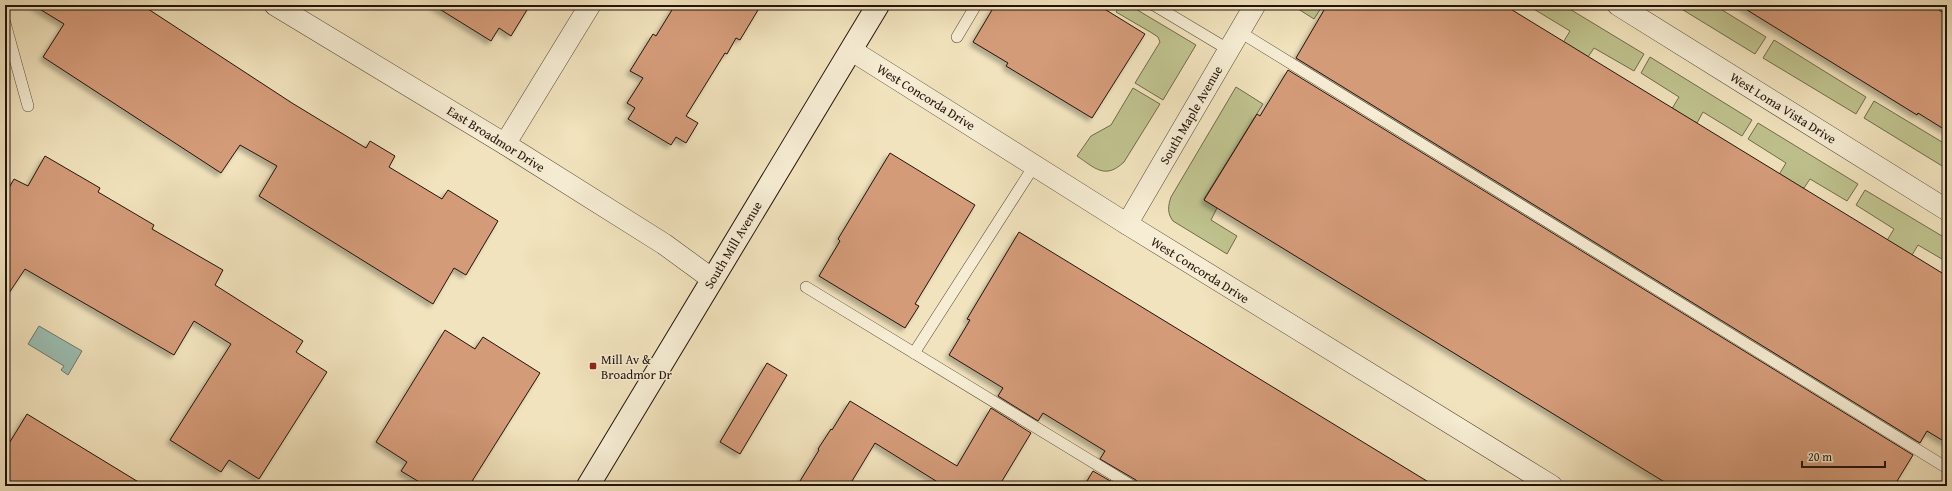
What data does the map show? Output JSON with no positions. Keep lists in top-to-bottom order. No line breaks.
{"streets":{"main road":["South Mill Avenue"],"street":["West Concorda Drive","West Loma Vista Drive","South Maple Avenue","East Broadmor Drive"]},"crossings":[["West Concorda Drive","South Maple Avenue"],["West Concorda Drive","South Mill Avenue"],["East Broadmor Drive","South Mill Avenue"]],"places":{"transit":["Mill Av & Broadmor Dr"]},"scale_bar":"20 m"}
